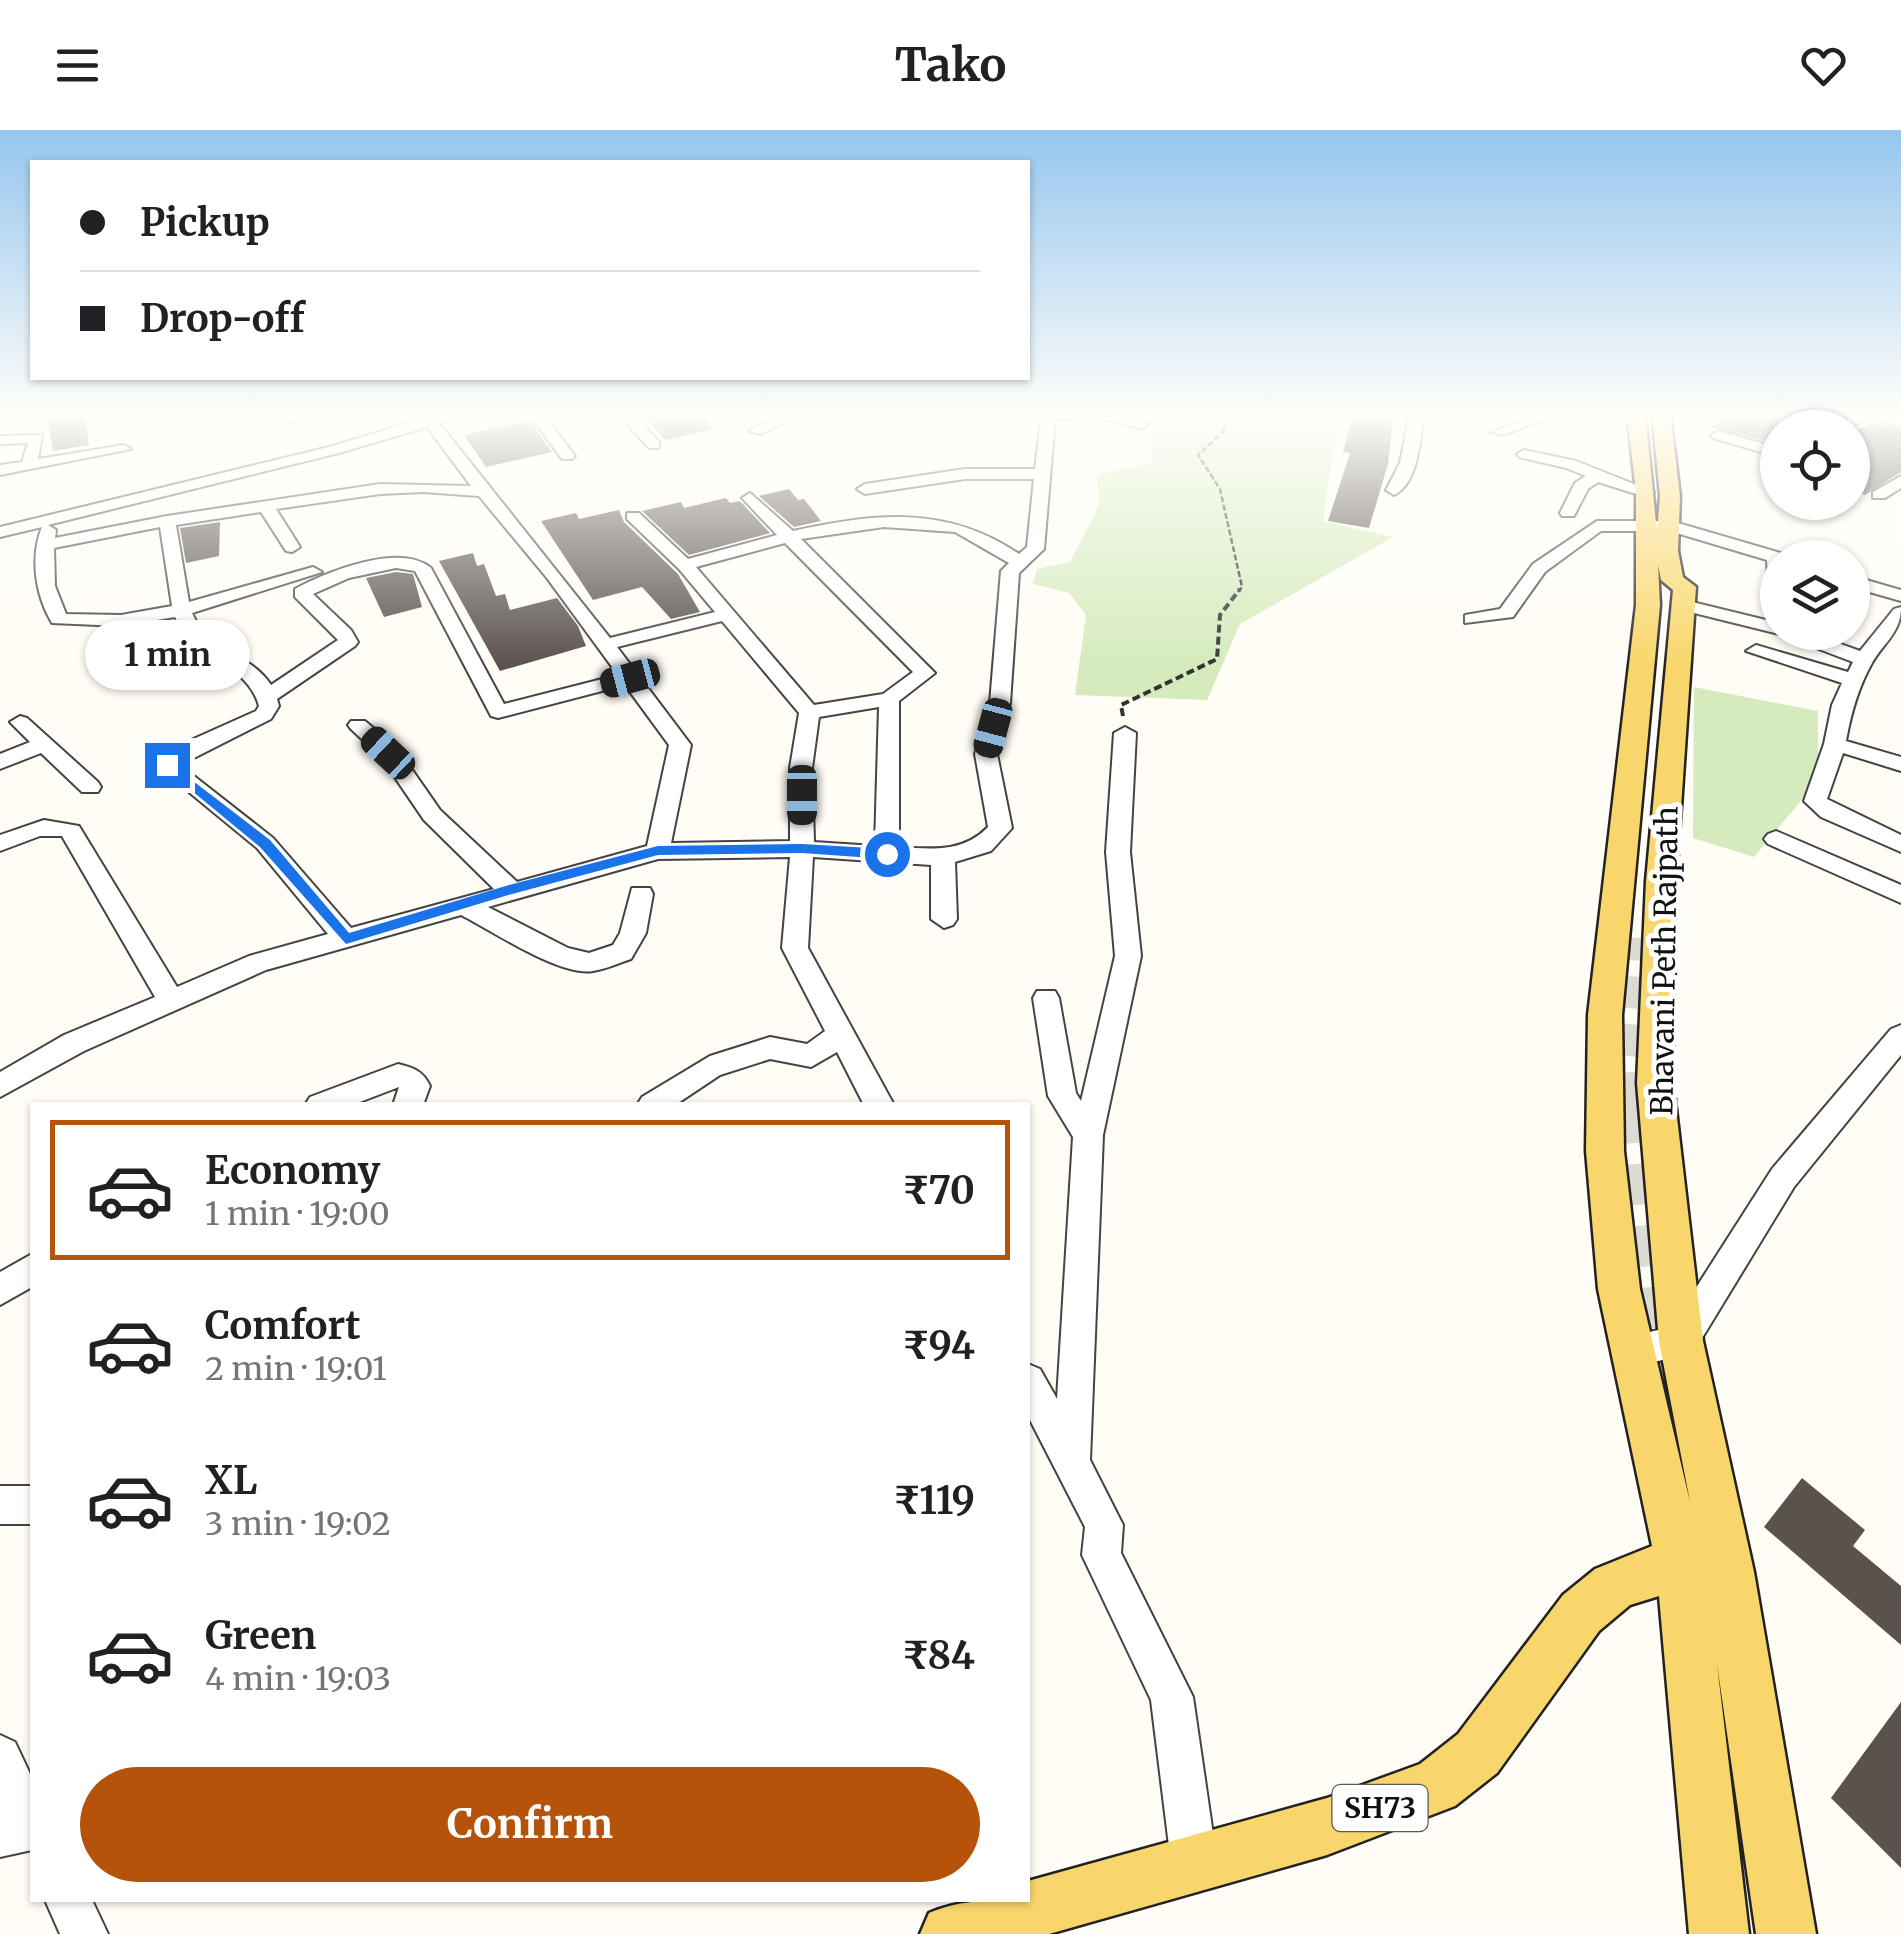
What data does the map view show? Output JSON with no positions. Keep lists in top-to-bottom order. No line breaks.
{"streets":{"main road":["Bhavani Peth Rajpath","SH73"]},"crossings":[["Bhavani Peth Rajpath","SH73"]],"page":{"header":"Tako","banner":["Pickup","Drop-off"],"bubble":"1 min","list":[{"name":"Economy","note":"1 min · 19:00","value":"₹70"},{"name":"Comfort","note":"2 min · 19:01","value":"₹94"},{"name":"XL","note":"3 min · 19:02","value":"₹119"},{"name":"Green","note":"4 min · 19:03","value":"₹84"}],"buttons":"Confirm"}}
